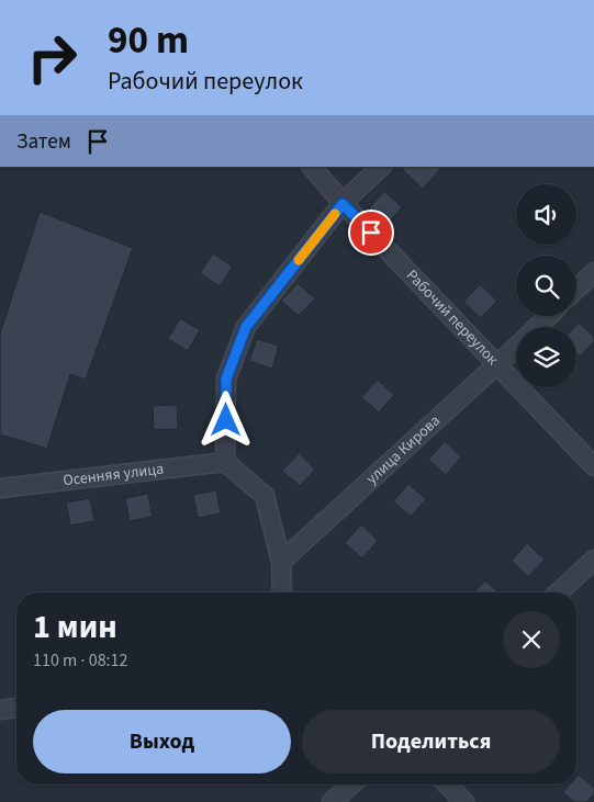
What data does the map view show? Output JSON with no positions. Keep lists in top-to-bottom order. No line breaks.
{"streets":{"street":["Рабочий переулок","улица Кирова","Осенняя улица"]},"crossings":[["Рабочий переулок","улица Кирова"]],"page":{"turn":["90 m","Рабочий переулок"],"then":"Затем","heading":["1 мин","110 m · 08:12"],"buttons":["Выход","Поделиться"]}}
